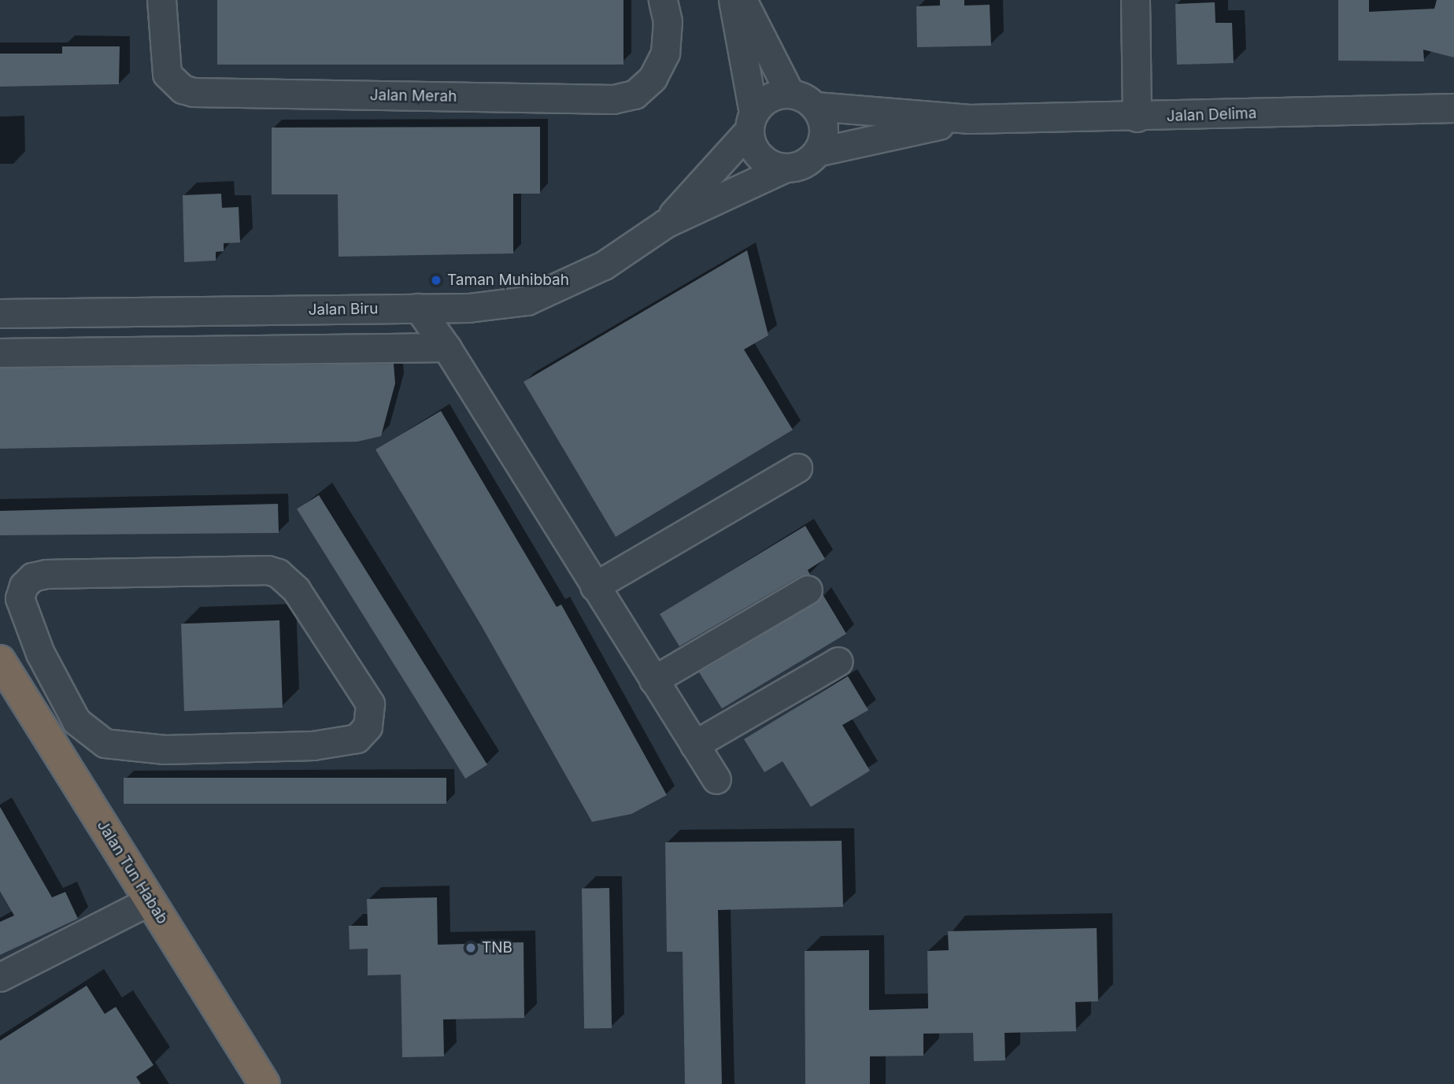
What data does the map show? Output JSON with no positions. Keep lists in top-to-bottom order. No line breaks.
{"streets":{"highway":["Jalan Tun Habab"],"street":["Jalan Merah","Jalan Delima","Jalan Biru"]},"crossings":[["Jalan Delima","Jalan Biru"]],"places":["Taman Muhibbah","TNB"]}
